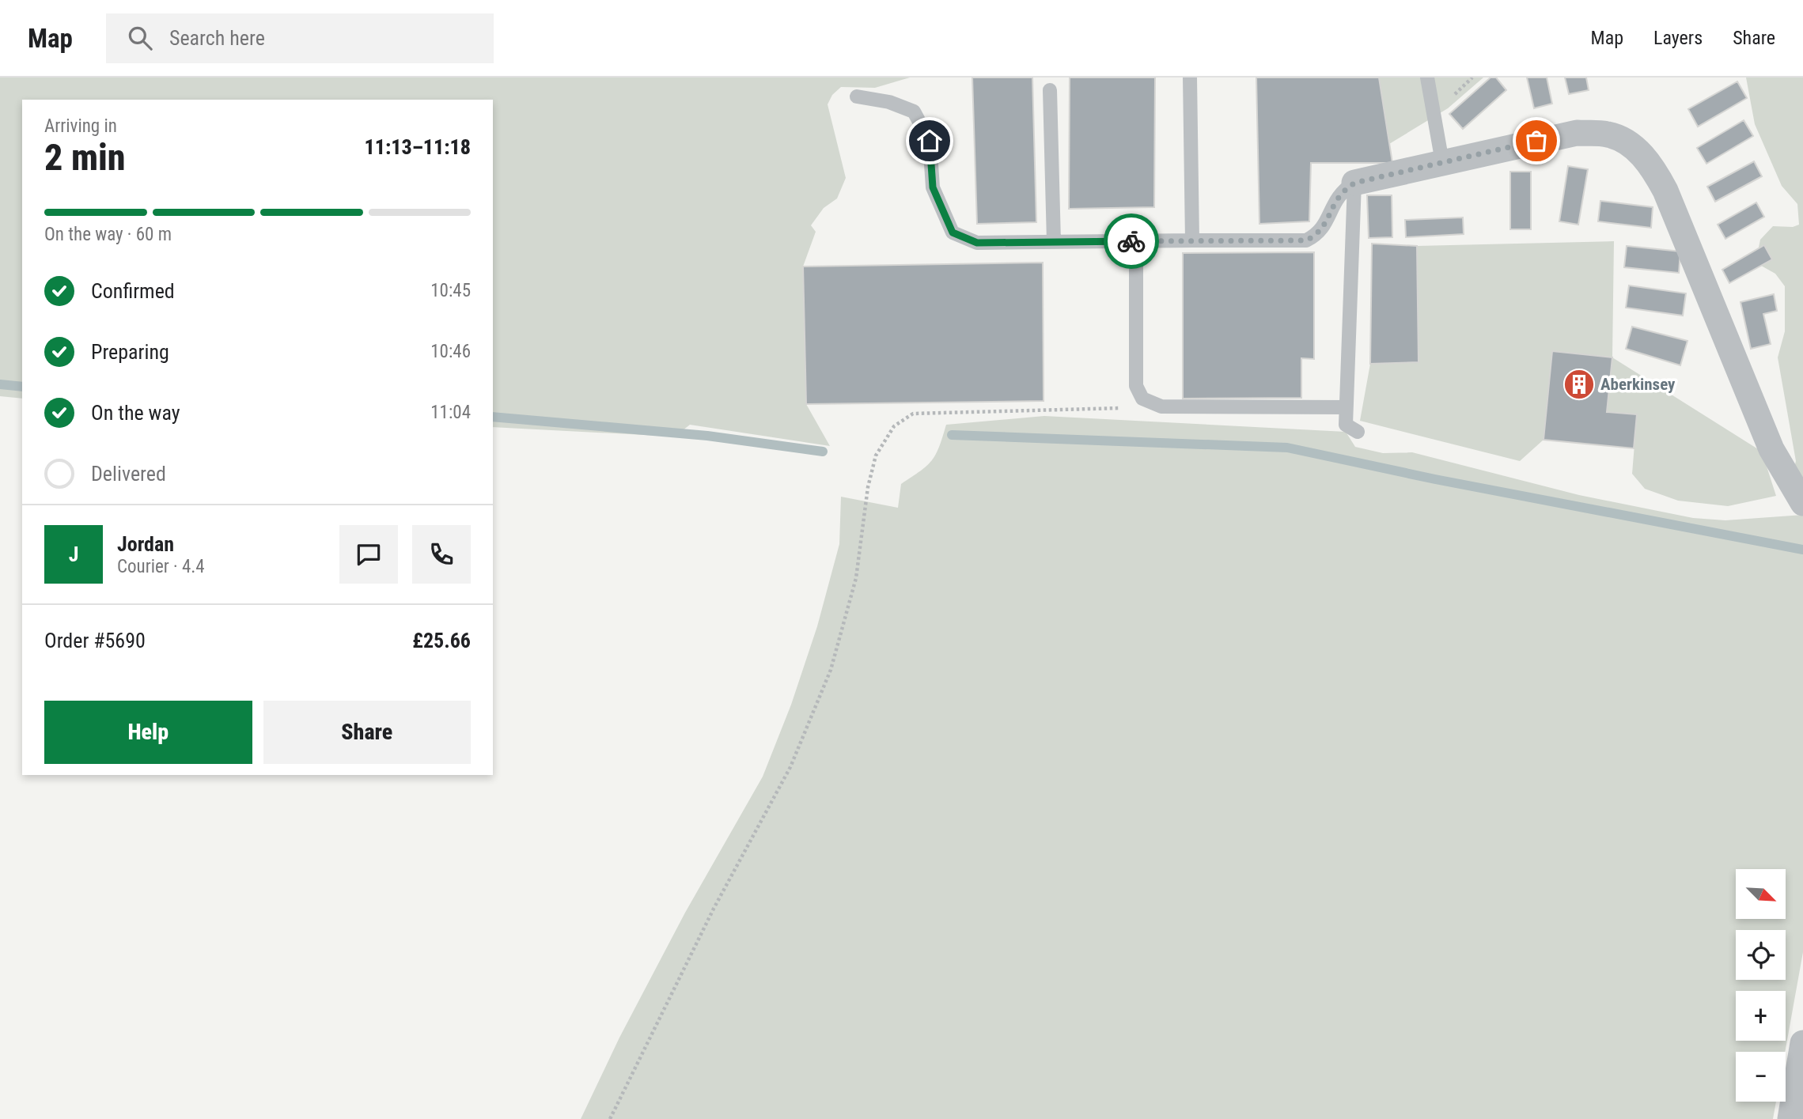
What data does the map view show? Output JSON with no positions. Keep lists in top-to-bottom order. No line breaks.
{"places":{"building":["Aberkinsey"]},"north":"bottom right","page":{"header":"Map","search":"Search here","nav":["Map","Layers","Share"],"heading":["2 min","Arriving in","11:13–11:18"],"panel":["Jordan","Courier · 4.4","Order #5690","£25.66"],"bar":"On the way · 60 m","list":[["Confirmed","10:45"],["Preparing","10:46"],["On the way","11:04"],"Delivered"],"round":"J","buttons":["Help","Share"],"map_buttons":["+","−"]}}
